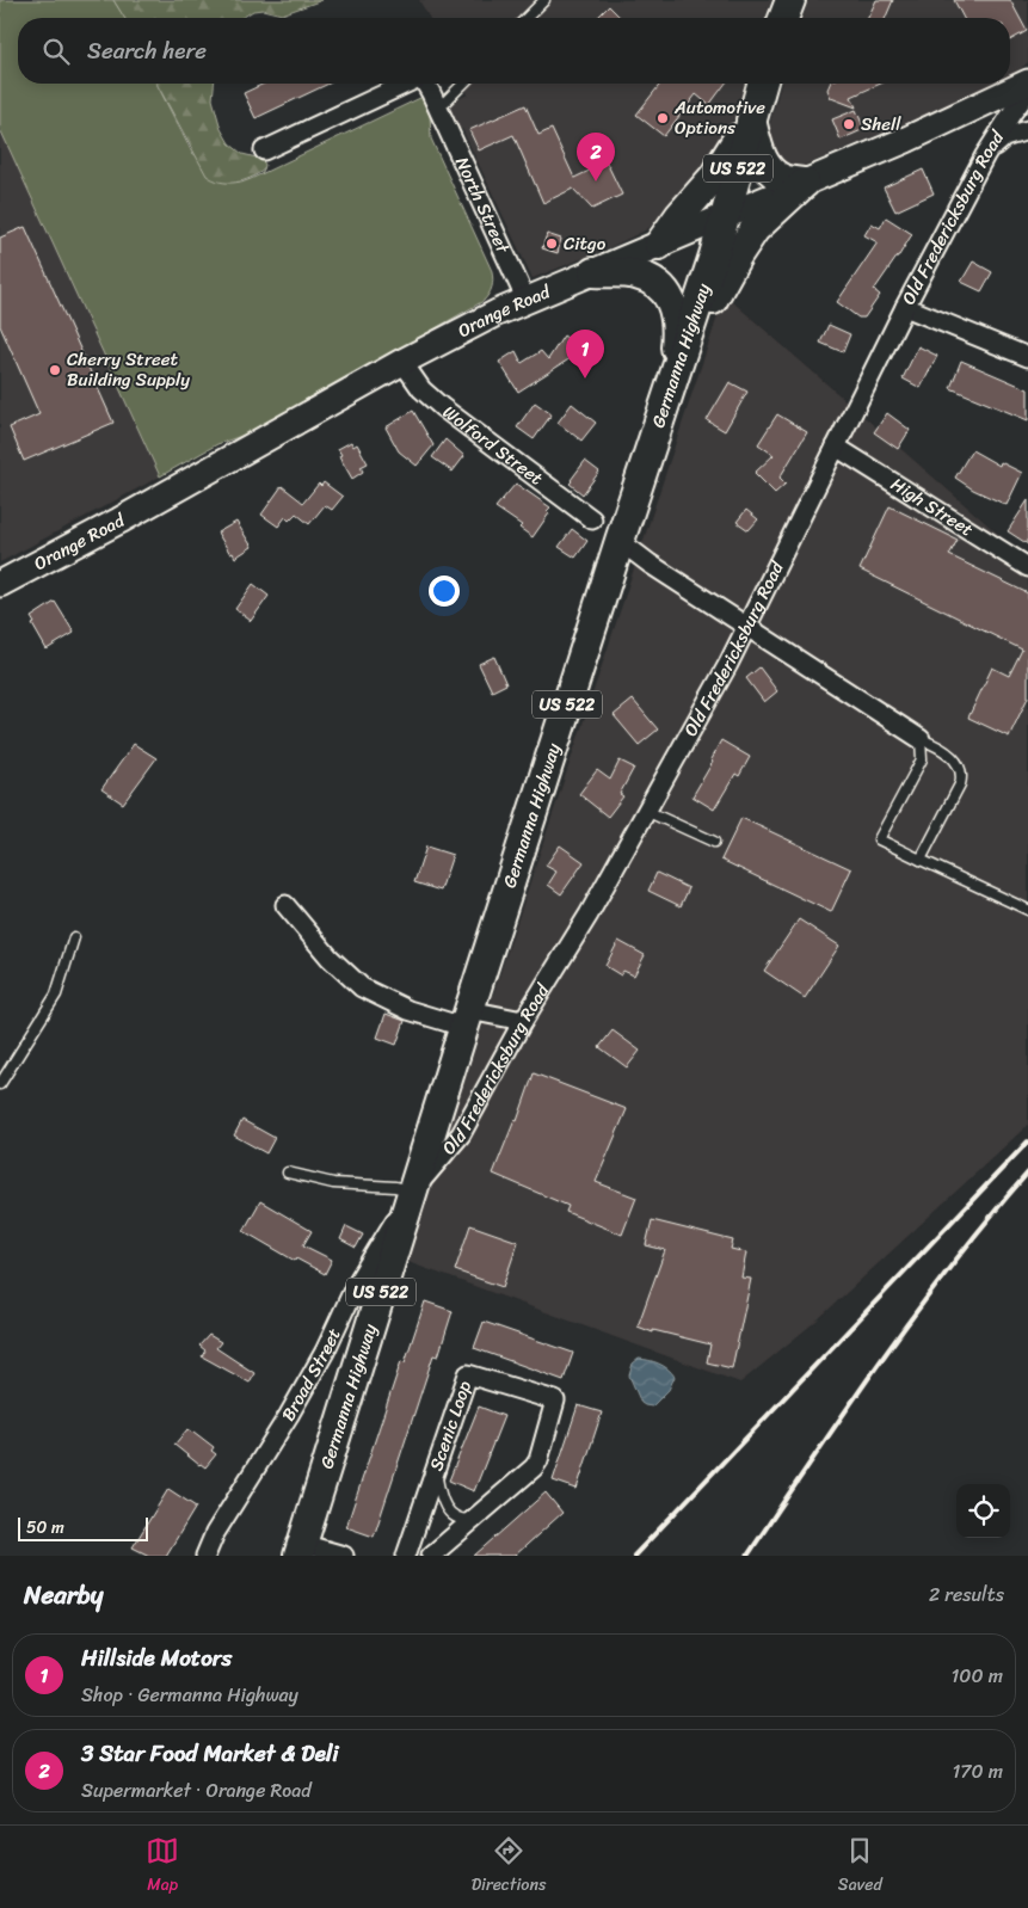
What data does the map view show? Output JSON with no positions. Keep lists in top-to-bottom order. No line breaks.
{"streets":{"main road":["US 522","Orange Road","Germanna Highway"],"street":["North Street","Old Fredericksburg Road","Wolford Street","High Street","Broad Street","Scenic Loop"]},"crossings":[["North Street","Orange Road"],["Old Fredericksburg Road","Germanna Highway"],["Old Fredericksburg Road","High Street"],["Old Fredericksburg Road","Broad Street"],["Orange Road","Germanna Highway"],["Orange Road","Wolford Street"],["Germanna Highway","Broad Street"]],"places":["Automotive Options","Shell","Citgo","Cherry Street Building Supply"],"scale_bar":"50 m","page":{"search":"Search here","pins":["2","1"],"scale":"50 m","heading":["Nearby","2 results"],"list":[{"mark":"1","name":"Hillside Motors","note":"Shop · Germanna Highway","value":"100 m"},{"mark":"2","name":"3 Star Food Market & Deli","note":"Supermarket · Orange Road","value":"170 m"}],"nav":["Map","Directions","Saved"]}}
